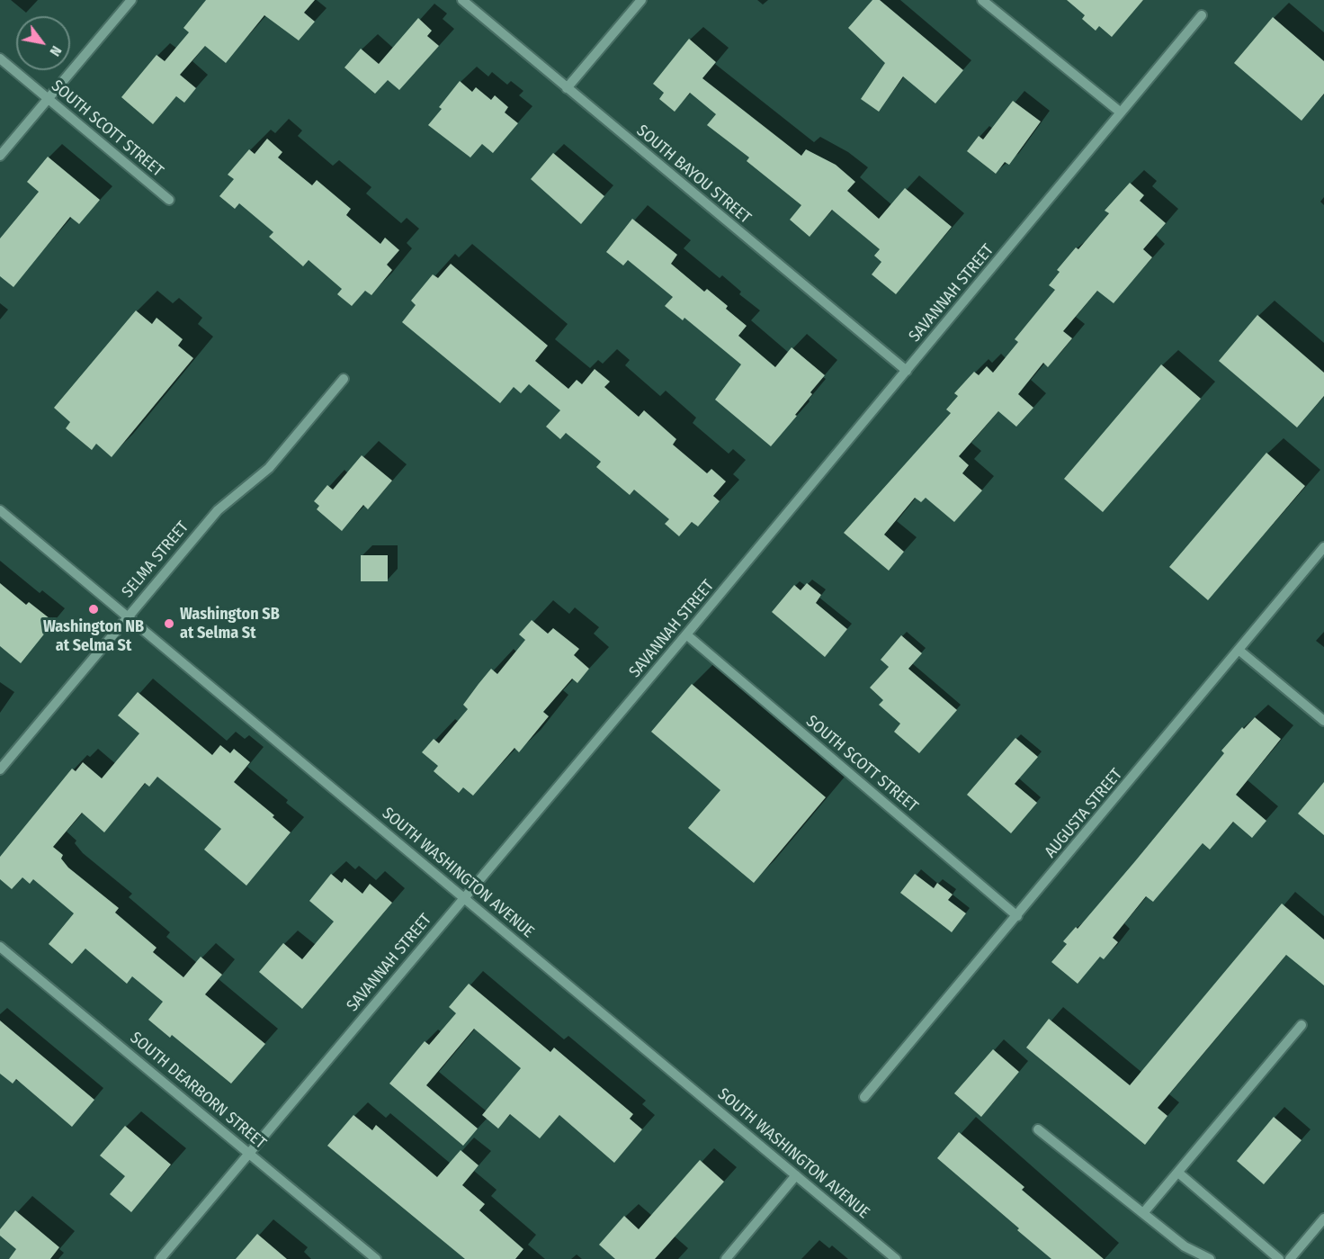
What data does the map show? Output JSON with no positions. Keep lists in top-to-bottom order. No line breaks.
{"streets":{"street":["SOUTH SCOTT STREET","SOUTH BAYOU STREET","SAVANNAH STREET","SELMA STREET","AUGUSTA STREET","SOUTH WASHINGTON AVENUE","SOUTH DEARBORN STREET"]},"crossings":[["SOUTH SCOTT STREET","SAVANNAH STREET"],["SOUTH SCOTT STREET","AUGUSTA STREET"],["SOUTH BAYOU STREET","SAVANNAH STREET"],["SAVANNAH STREET","SOUTH WASHINGTON AVENUE"],["SAVANNAH STREET","SOUTH DEARBORN STREET"],["SELMA STREET","SOUTH WASHINGTON AVENUE"]],"places":["Washington NB at Selma St","Washington SB at Selma St"],"north":"bottom right"}
